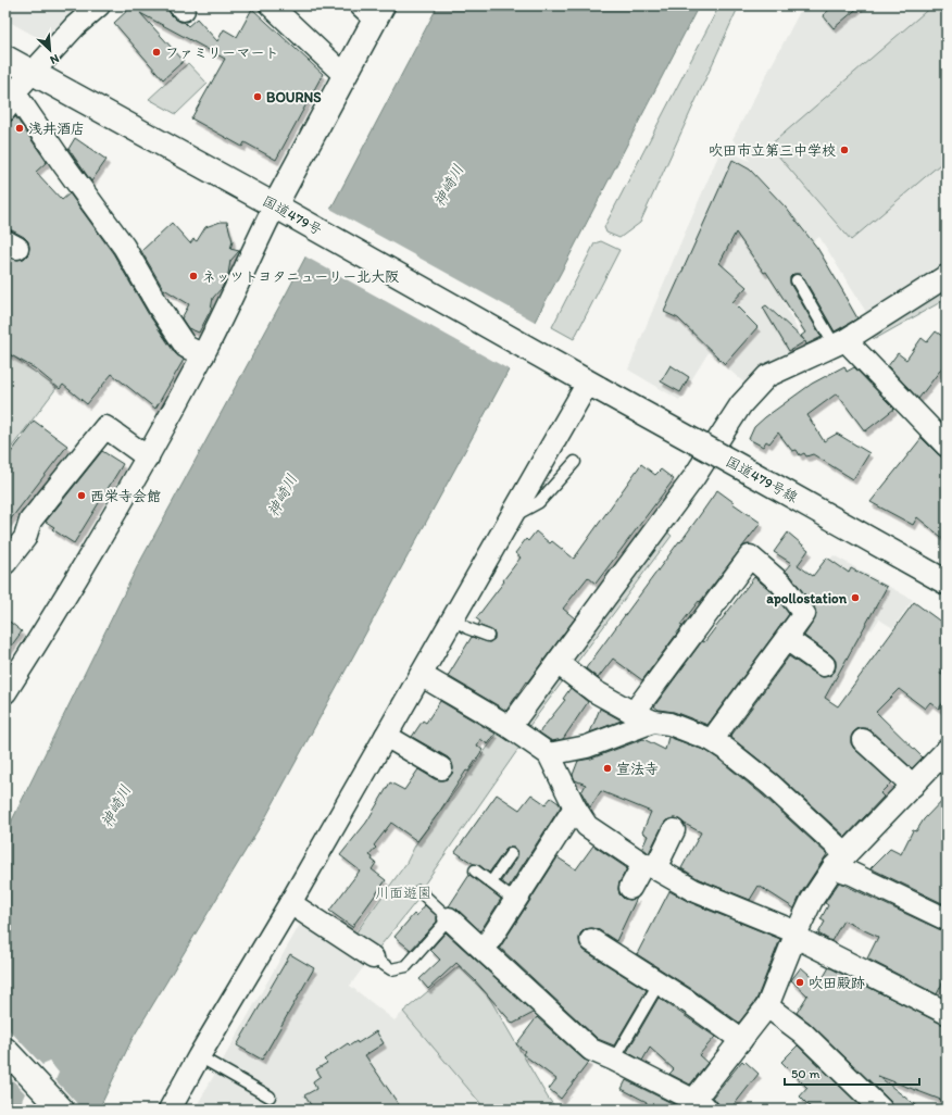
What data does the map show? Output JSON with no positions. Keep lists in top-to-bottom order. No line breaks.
{"streets":{"main road":["国道479号","国道479号線"]},"crossings":[["国道479号","国道479号線"]],"water":["神崎川"],"parks":["川面遊園"],"places":["ファミリーマート","BOURNS","浅井酒店","吹田市立第三中学校","ネッツトヨタニューリー北大阪","西栄寺会館","apollostation","宣法寺","吹田殿跡"],"scale_bar":"50 m","north":"bottom right"}
